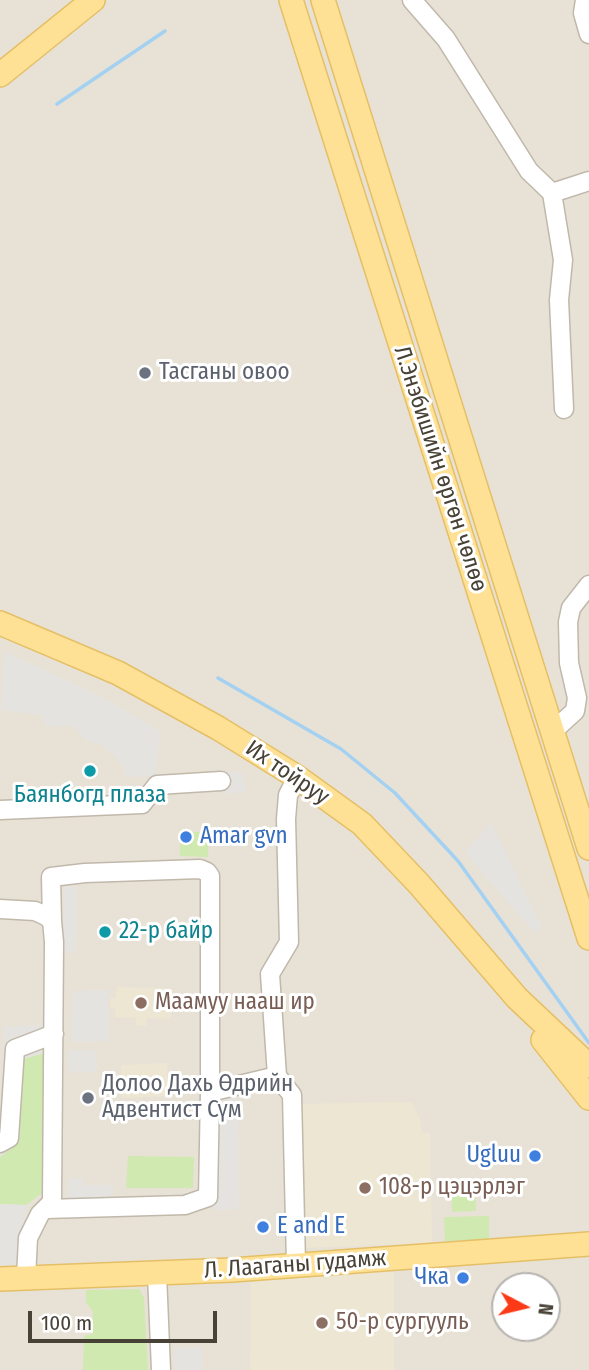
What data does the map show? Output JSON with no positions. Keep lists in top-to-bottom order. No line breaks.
{"streets":{"main road":["Л.Энэбишийн өргөн чөлөө","Их тойруу","Л. Лааганы гудамж"]},"places":["Тасганы овоо","Баянбогд плаза","Amar gvn","22-р байр","Маамуу нааш ир","Долоо Дахь Өдрийн Адвентист Сүм","Ugluu","108-р цэцэрлэг","E and E","Чка","50-р сургууль"],"scale_bar":"100 m","north":"right"}
